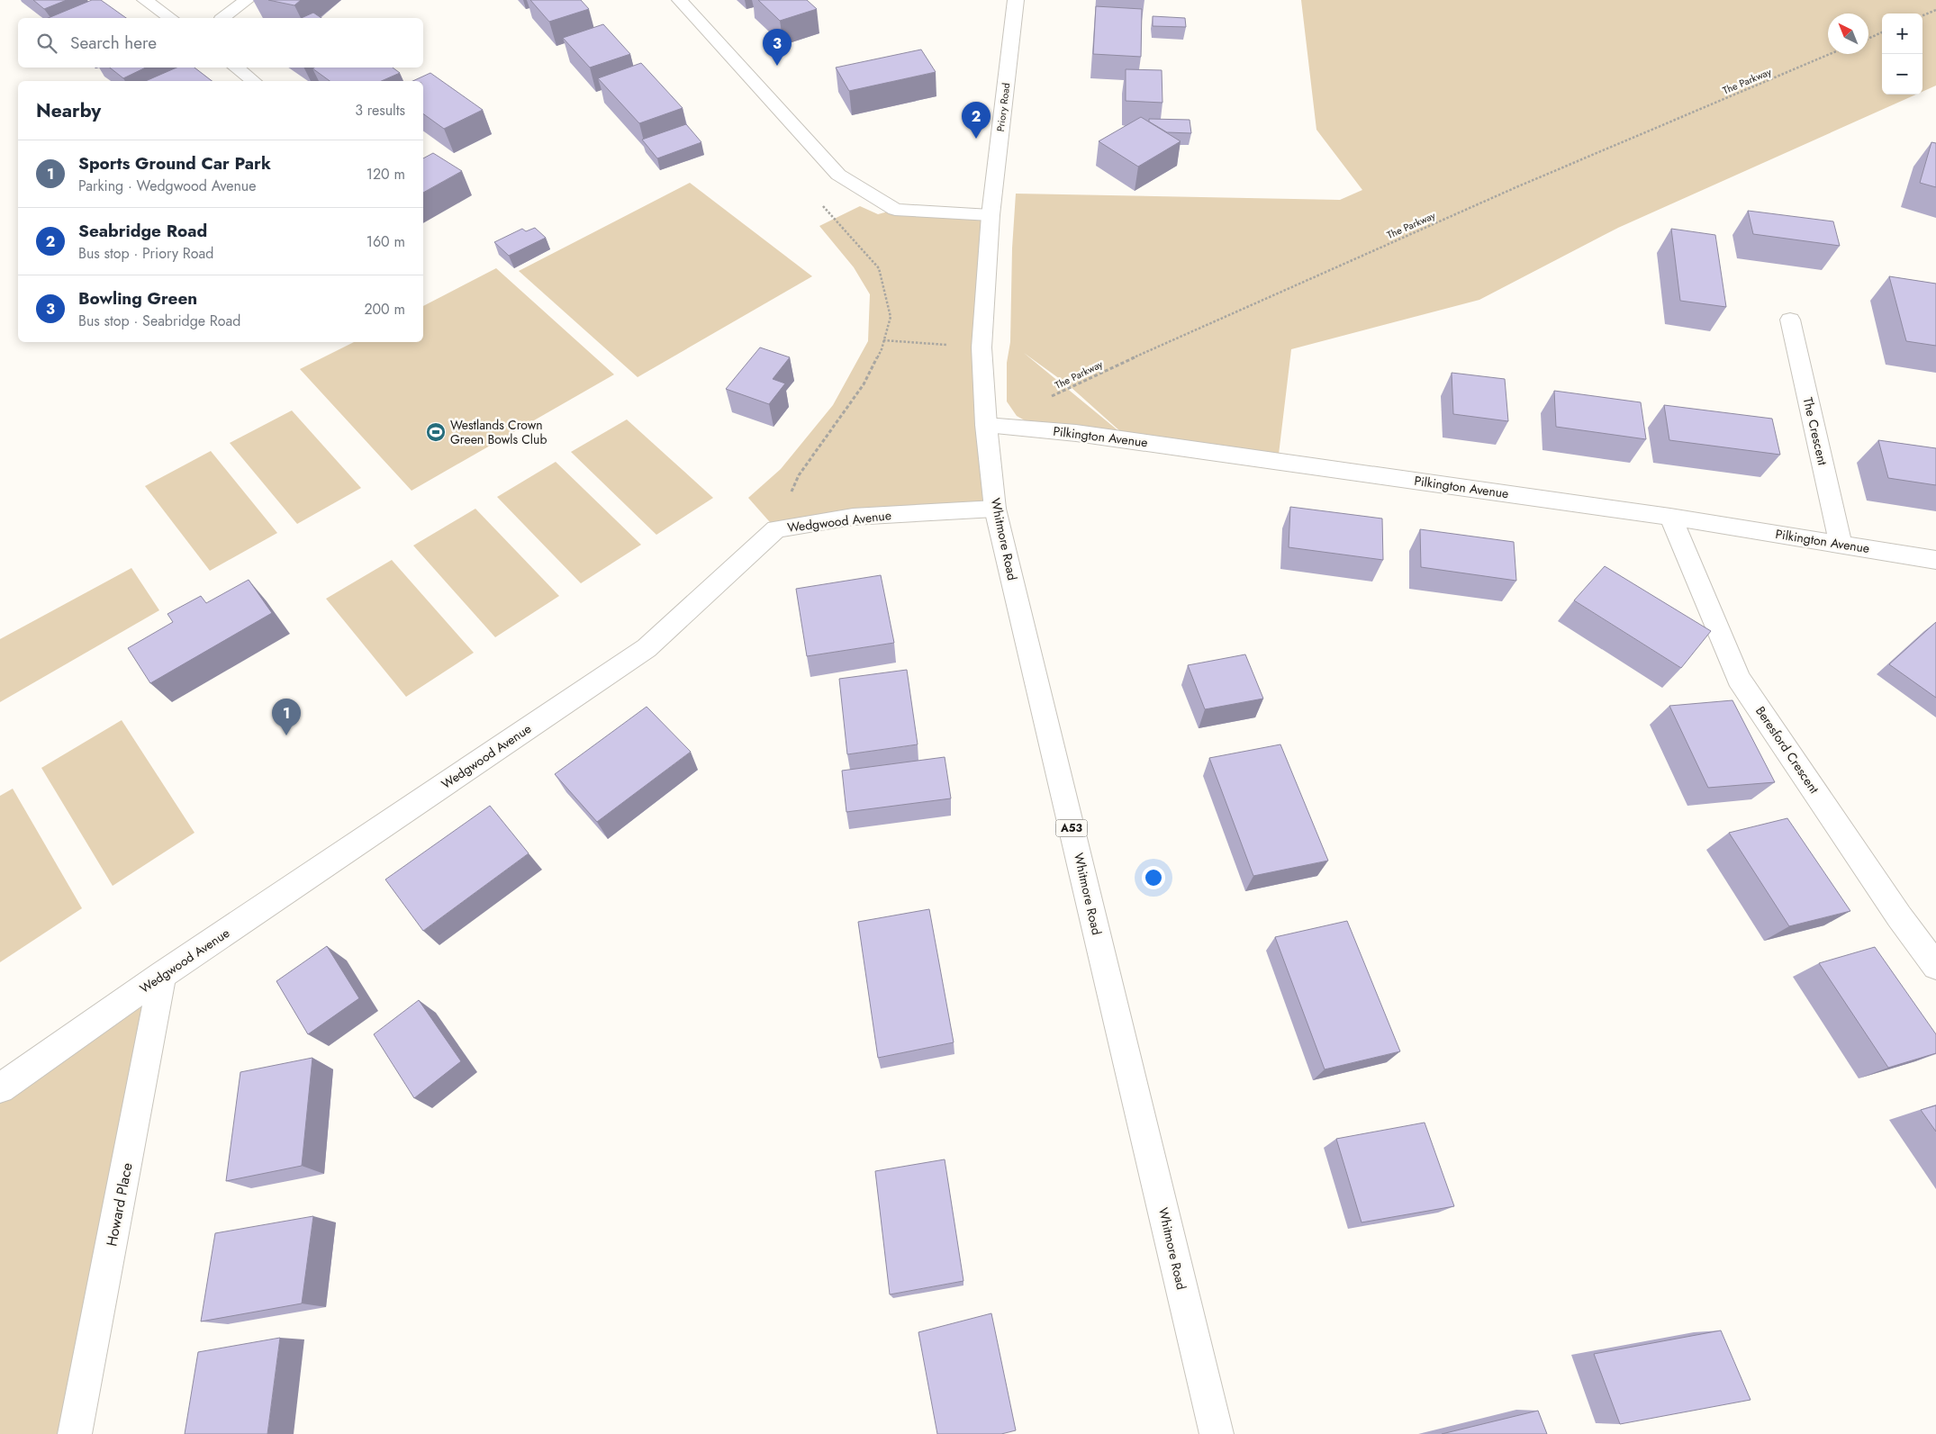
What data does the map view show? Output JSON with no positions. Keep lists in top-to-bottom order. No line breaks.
{"streets":{"main road":["Priory Road","The Crescent","Pilkington Avenue","Wedgwood Avenue","Whitmore Road","Beresford Crescent","A53","Howard Place"],"path":["The Parkway"]},"crossings":[["Priory Road","Whitmore Road"],["The Crescent","Pilkington Avenue"],["Pilkington Avenue","Whitmore Road"],["Pilkington Avenue","Beresford Crescent"],["Wedgwood Avenue","Whitmore Road"],["Wedgwood Avenue","Howard Place"]],"places":{"sports":["Westlands Crown Green Bowls Club"]},"north":"top left","page":{"map_buttons":["+","−"],"search":"Search here","pins":["3","2","1"],"heading":["Nearby","3 results"],"list":[{"mark":"1","name":"Sports Ground Car Park","note":"Parking · Wedgwood Avenue","value":"120 m"},{"mark":"2","name":"Seabridge Road","note":"Bus stop · Priory Road","value":"160 m"},{"mark":"3","name":"Bowling Green","note":"Bus stop · Seabridge Road","value":"200 m"}]}}
